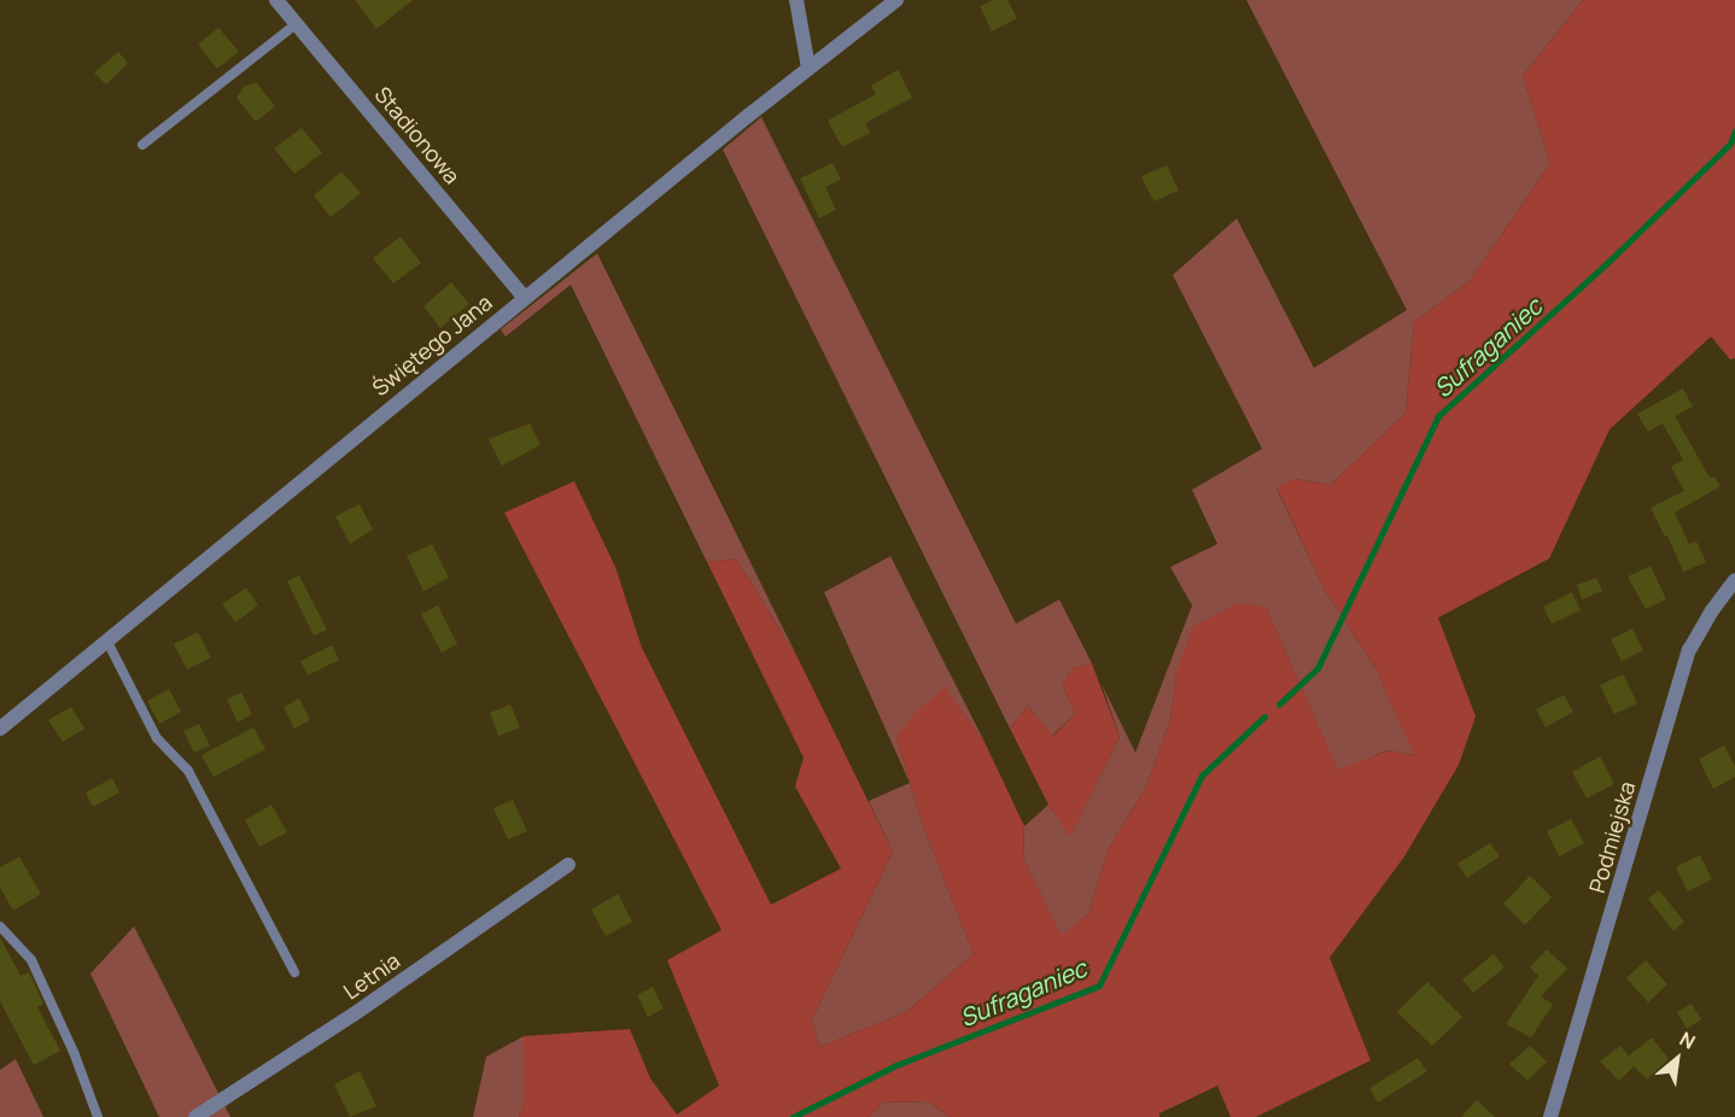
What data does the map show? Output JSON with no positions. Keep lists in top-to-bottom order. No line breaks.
{"streets":{"street":["Stadionowa","Świętego Jana","Podmiejska","Letnia"]},"crossings":[["Stadionowa","Świętego Jana"]],"water":["Sufraganiec"],"north":"top right"}
